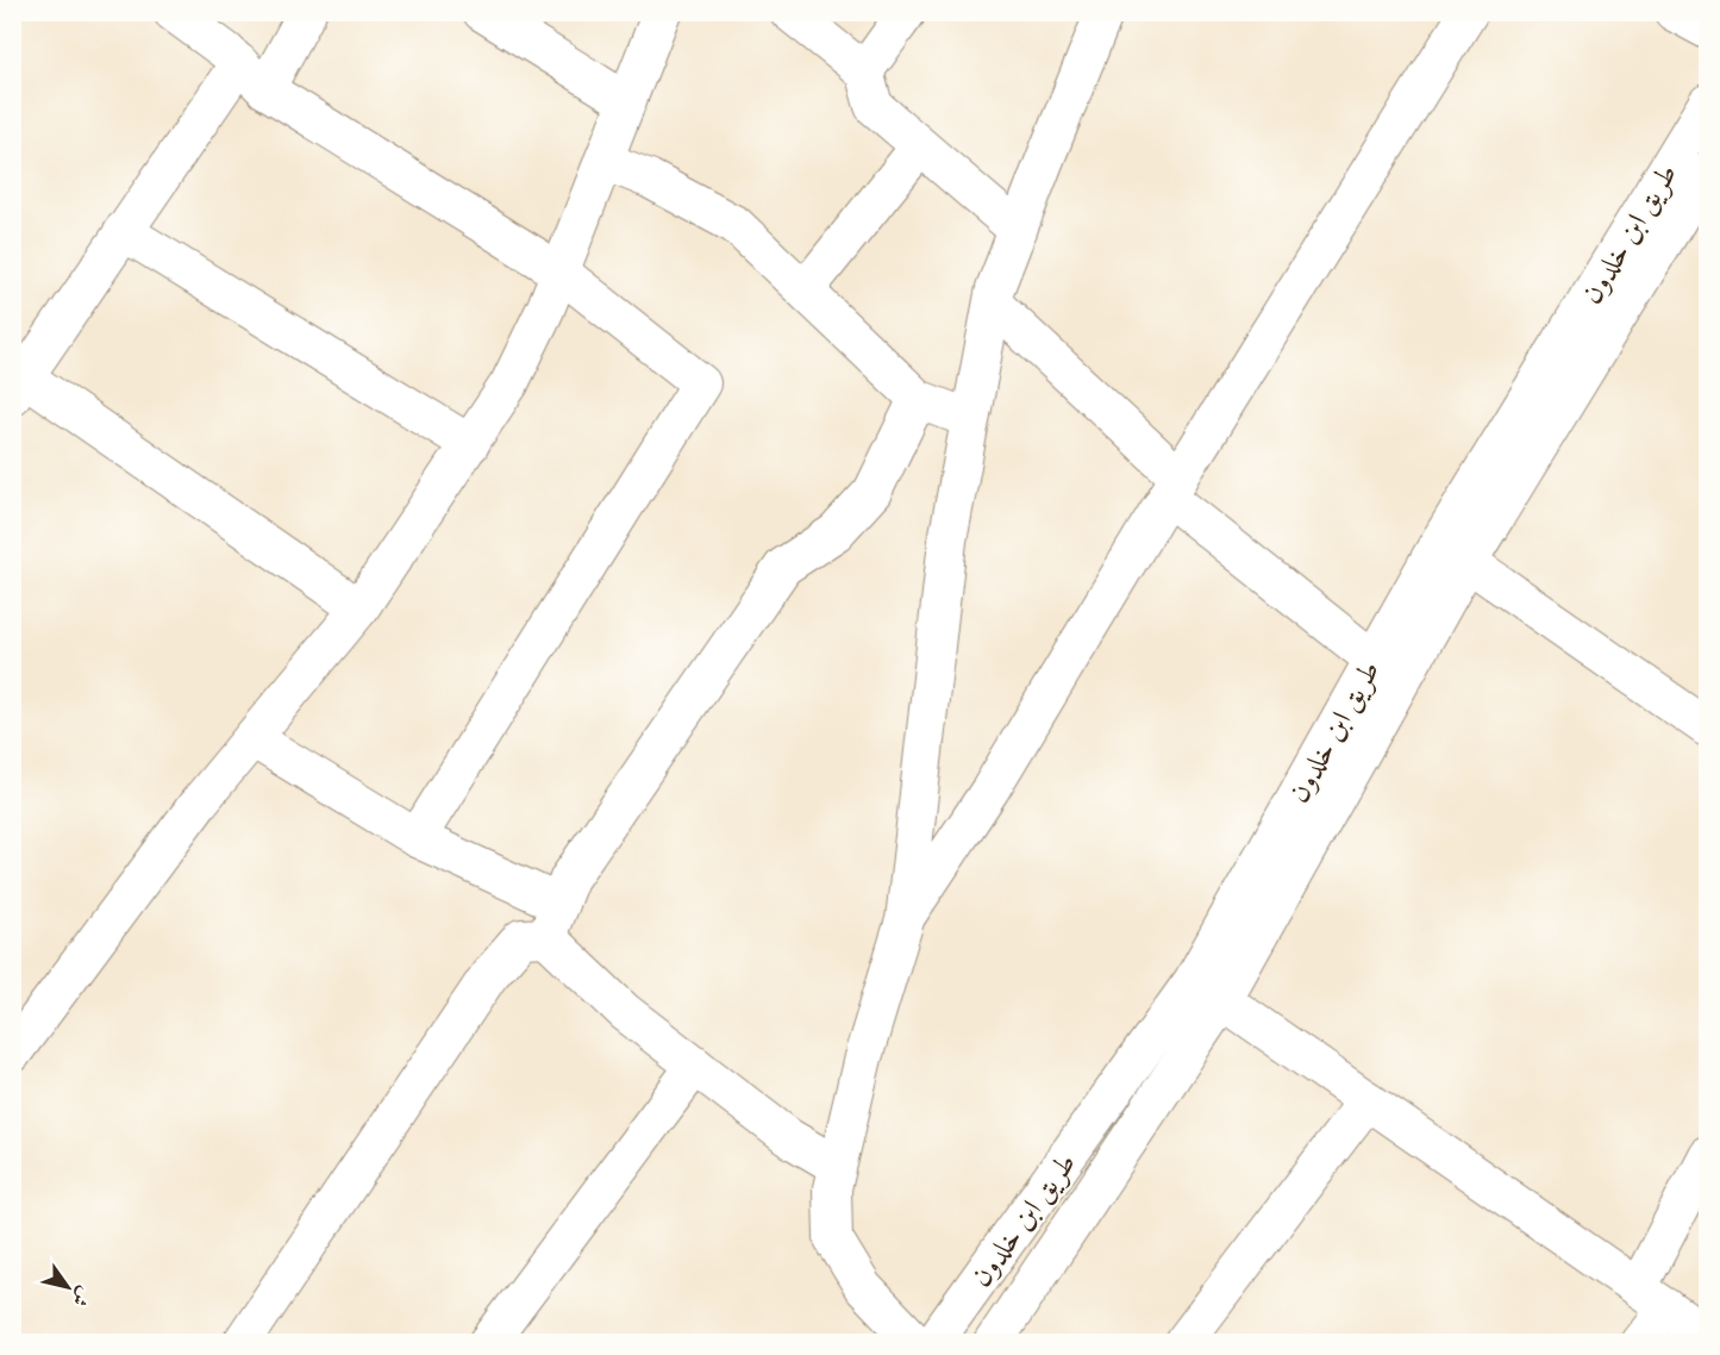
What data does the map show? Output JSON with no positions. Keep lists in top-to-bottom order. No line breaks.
{"streets":{"street":["طريق ابن خلدون"]},"north":"bottom right"}
